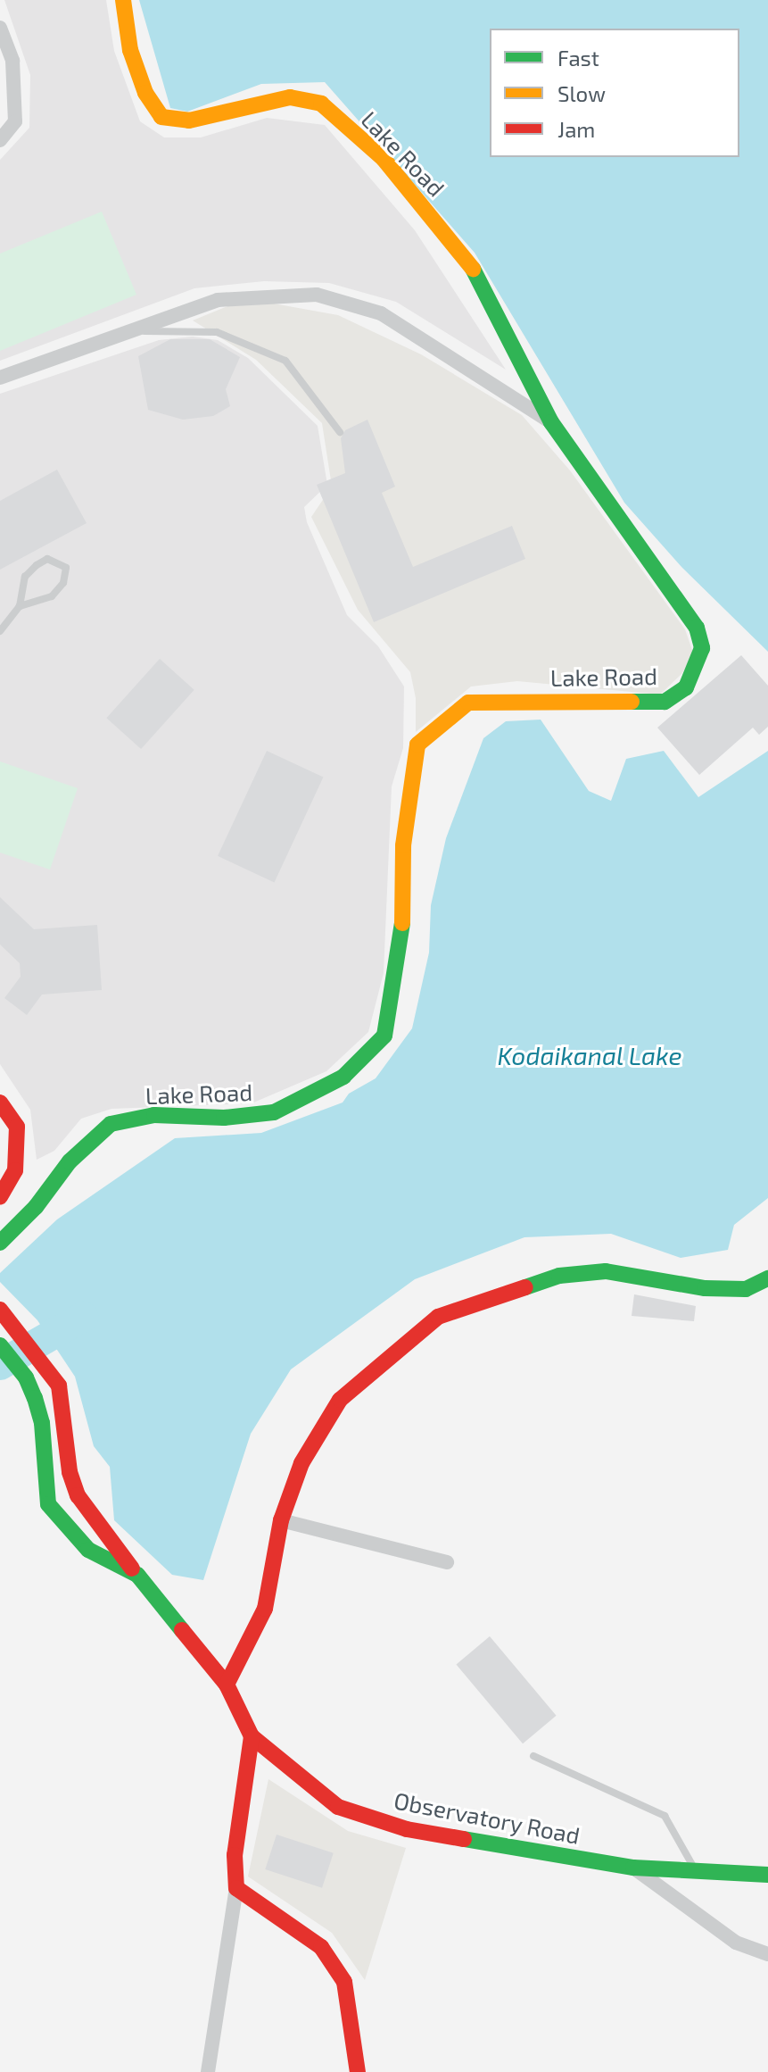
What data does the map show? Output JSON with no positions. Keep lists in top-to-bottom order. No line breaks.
{"streets":{"main road":["Lake Road","Observatory Road"]},"water":["Kodaikanal Lake"],"legend":["Fast","Slow","Jam"]}
